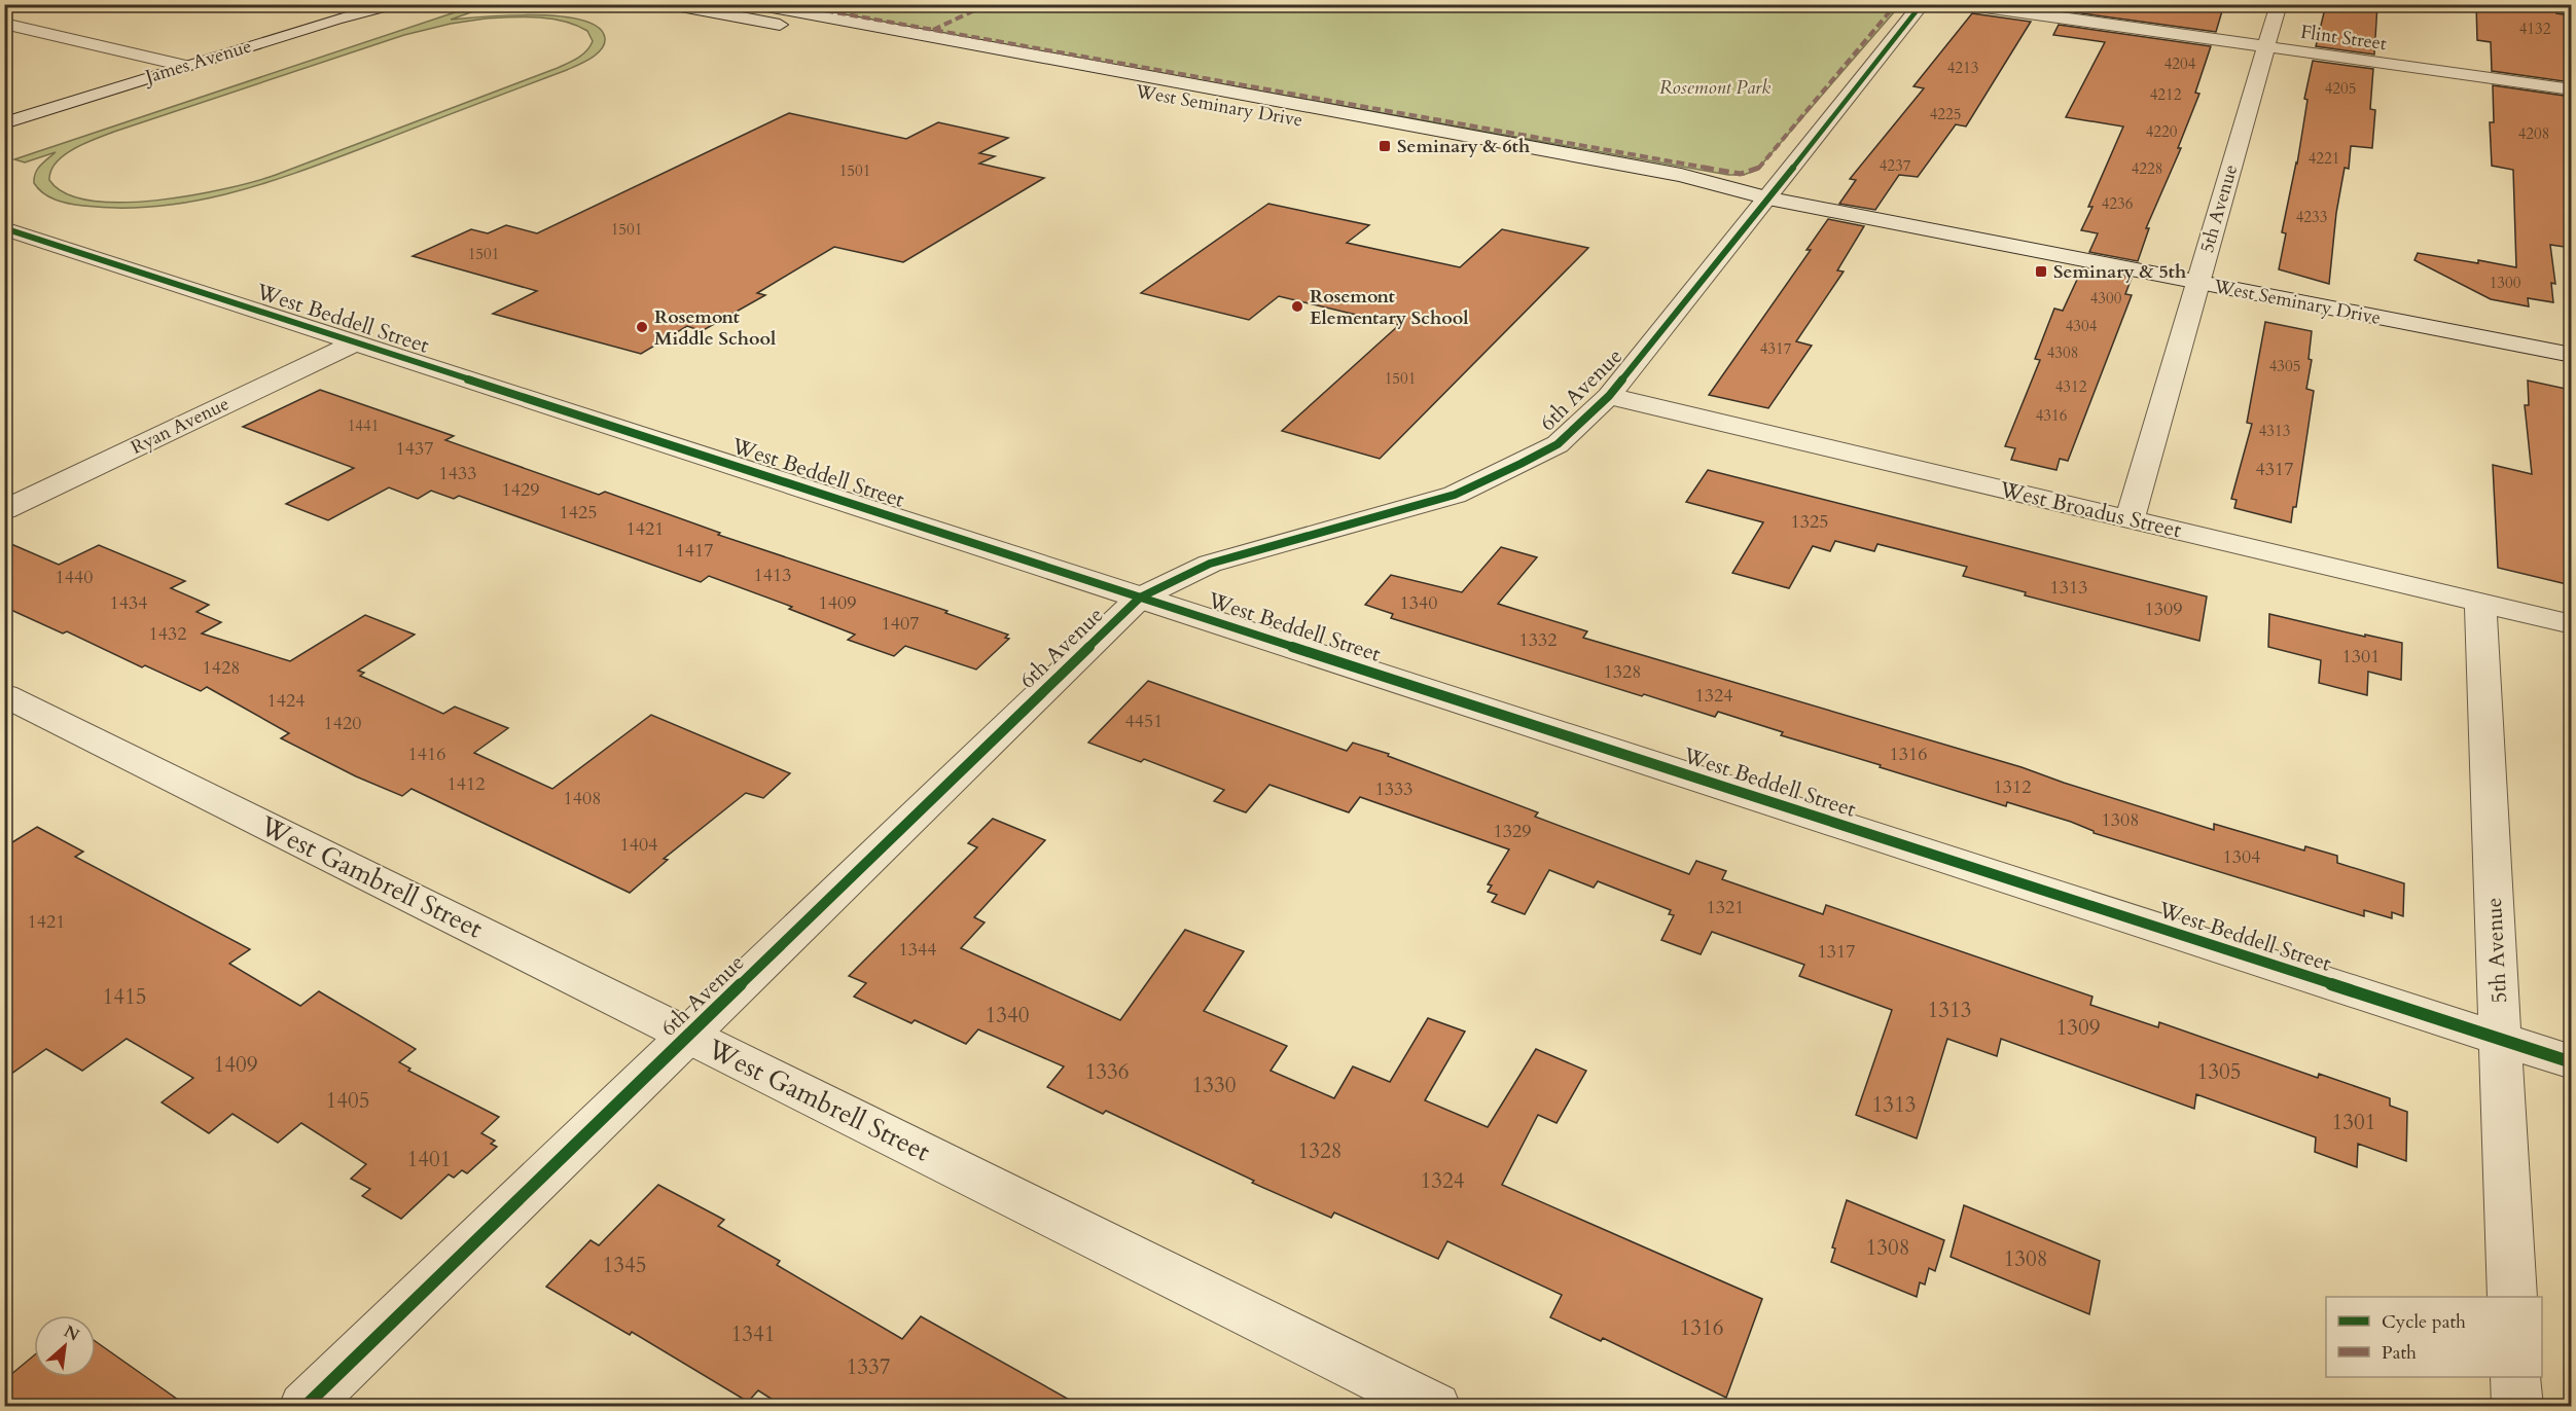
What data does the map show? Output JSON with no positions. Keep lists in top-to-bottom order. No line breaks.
{"streets":{"street":["Flint Street","James Avenue","West Seminary Drive","5th Avenue","West Beddell Street","6th Avenue","Ryan Avenue","West Broadus Street","West Gambrell Street"]},"crossings":[["Flint Street","5th Avenue"],["West Seminary Drive","5th Avenue"],["West Seminary Drive","6th Avenue"],["5th Avenue","West Beddell Street"],["5th Avenue","West Broadus Street"],["West Beddell Street","6th Avenue"],["West Beddell Street","Ryan Avenue"],["6th Avenue","West Broadus Street"],["6th Avenue","West Gambrell Street"]],"parks":["Rosemont Park"],"places":{"transit":["Seminary & 6th","Seminary & 5th"],"other":["Rosemont Elementary School","Rosemont Middle School"]},"house_numbers":["4132","4204","4213","4205","4212","4225","4220","4208","4221","4237","4228","1501","4236","4233","1501","1501","1300","4300","4304","4317","4308","4305","1501","4312","4316","1441","4313","1437","4317","1433","1429","1425","1325","1421","1417","1413","1440","1313","1434","1409","1340","1309","1407","1432","1332","1301","1428","1328","1324","1424","4451","1420","1416","1316","1412","1312","1333","1408","1308","1329","1404","1304","1321","1421","1344","1317","1415","1313","1340","1309","1409","1336","1305","1330","1405","1313","1301","1328","1401","1324","1308","1308","1345","1316","1341","1337"],"legend":["Cycle path","Path"],"north":"top right"}
